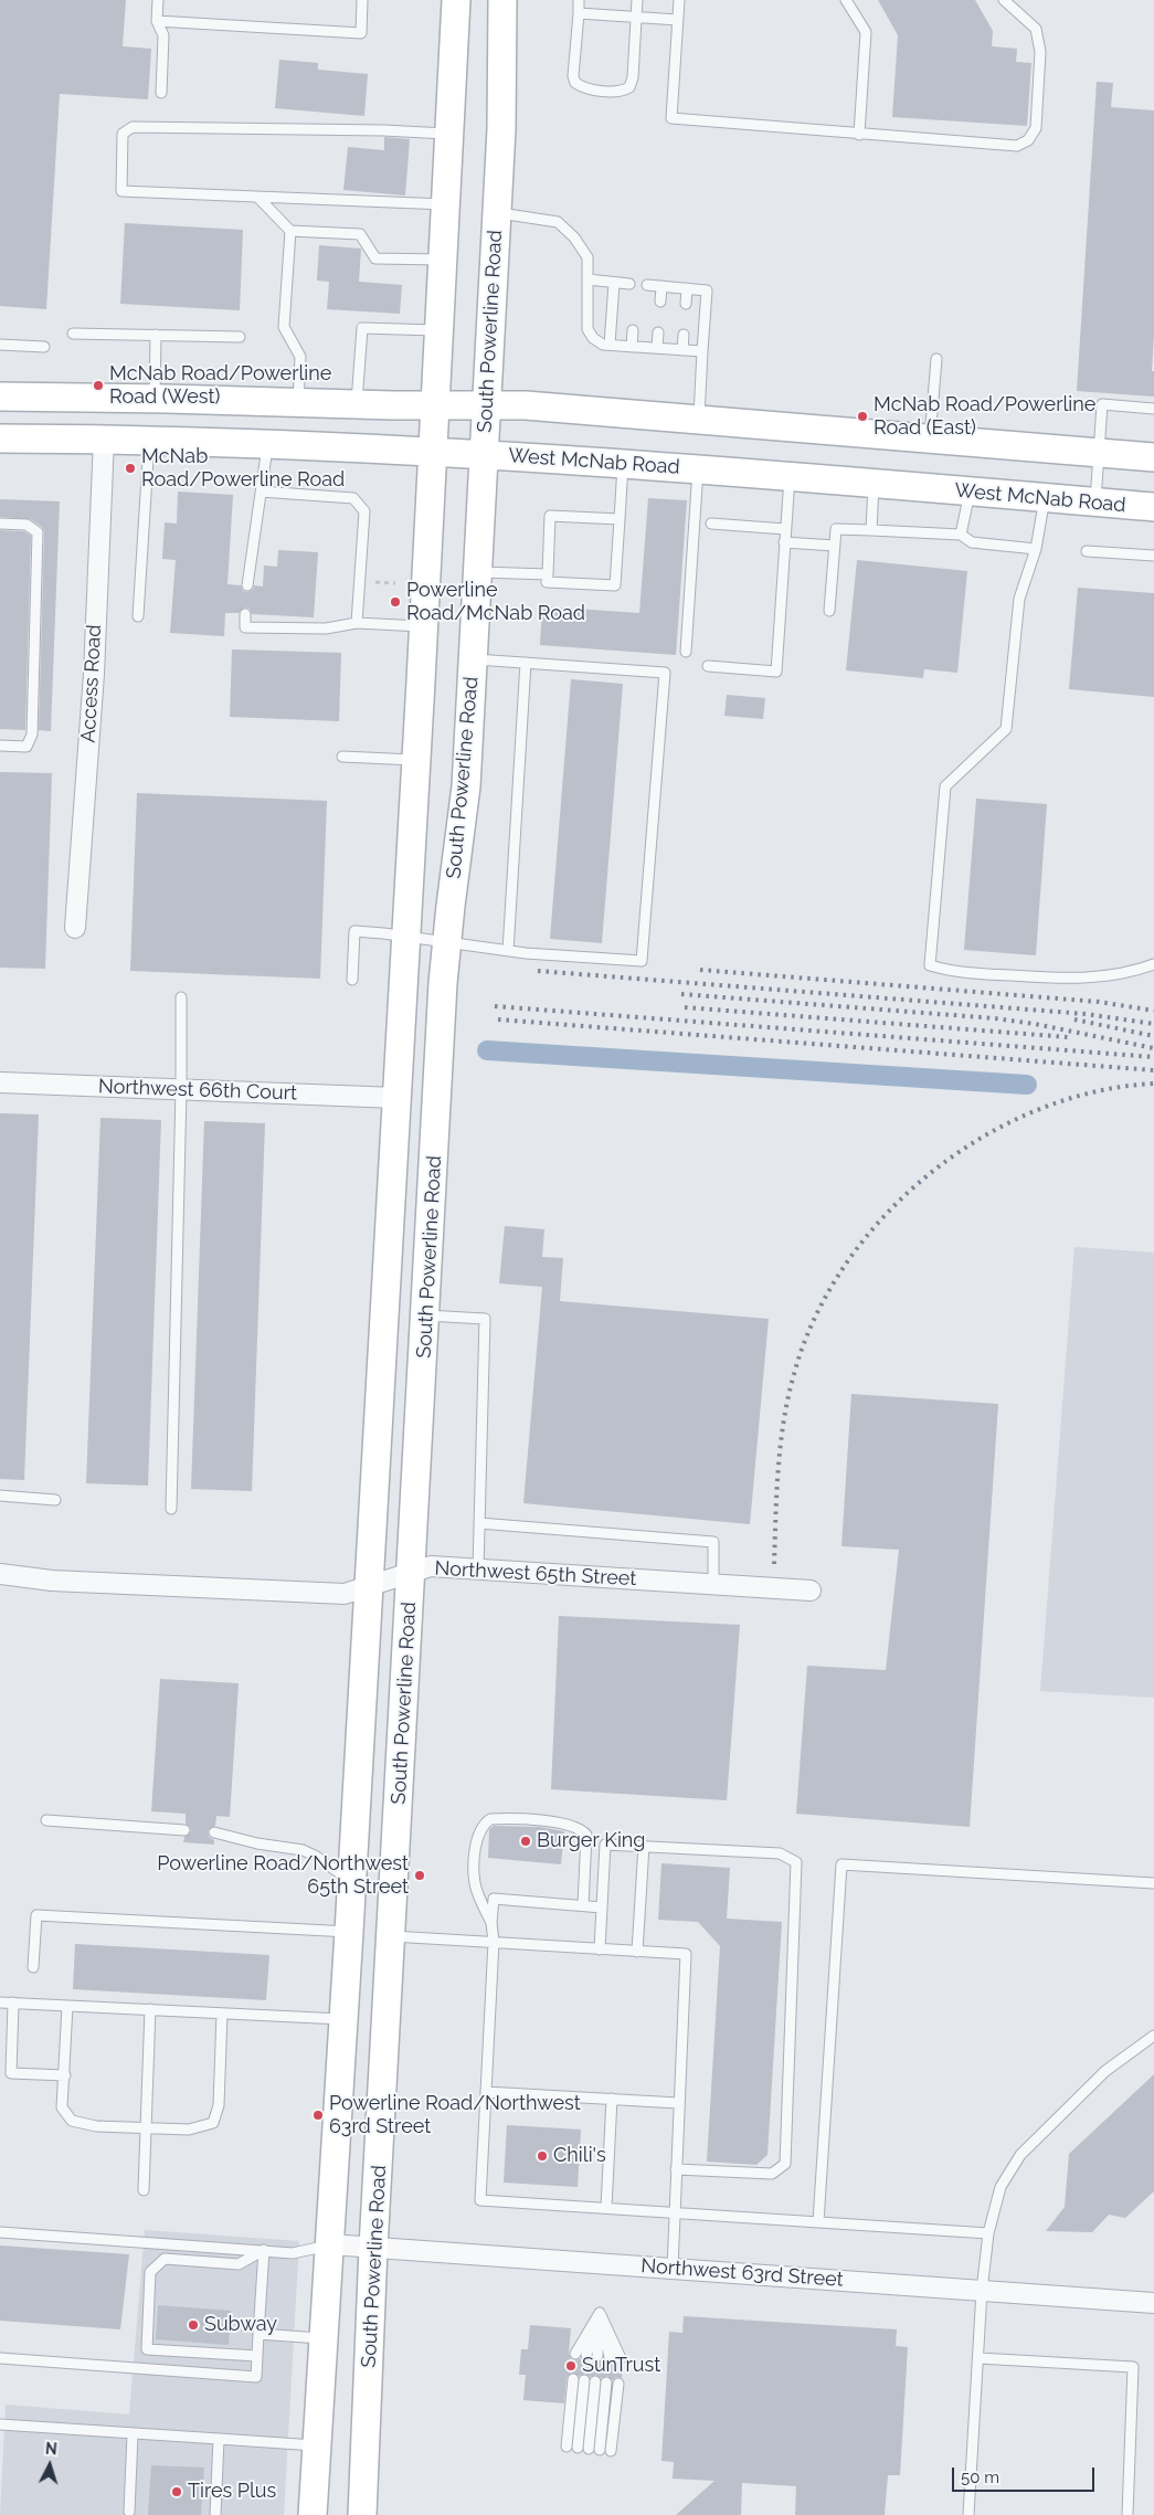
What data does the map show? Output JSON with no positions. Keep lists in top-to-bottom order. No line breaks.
{"streets":{"main road":["South Powerline Road","West McNab Road"],"street":["Access Road","Northwest 66th Court","Northwest 65th Street","Northwest 63rd Street"]},"crossings":[["South Powerline Road","West McNab Road"],["South Powerline Road","Northwest 65th Street"],["South Powerline Road","Northwest 63rd Street"],["West McNab Road","Access Road"]],"places":["McNab Road/Powerline Road (West)","McNab Road/Powerline Road (East)","McNab Road/Powerline Road","Powerline Road/McNab Road","Burger King","Powerline Road/Northwest 65th Street","Powerline Road/Northwest 63rd Street","Chili's","Subway","SunTrust","Tires Plus"],"scale_bar":"50 m","north":"top"}
